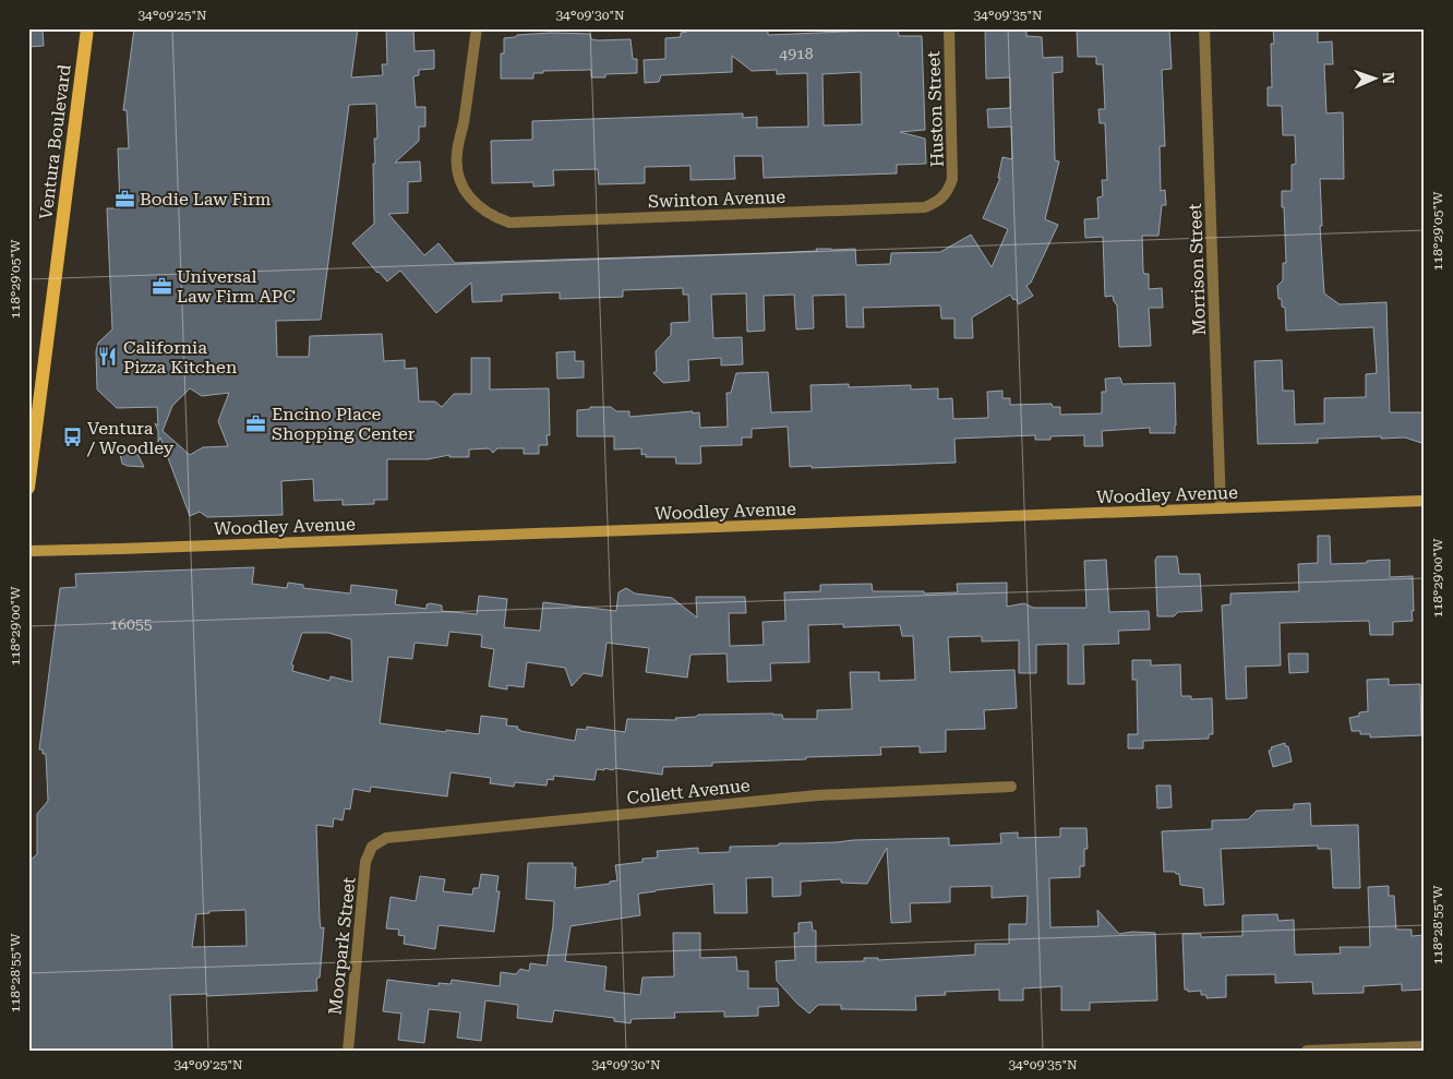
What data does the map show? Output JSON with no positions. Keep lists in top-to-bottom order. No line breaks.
{"streets":{"main road":["Ventura Boulevard"],"street":["Huston Street","Swinton Avenue","Morrison Street","Woodley Avenue","Collett Avenue","Moorpark Street"]},"crossings":[["Huston Street","Swinton Avenue"],["Morrison Street","Woodley Avenue"],["Collett Avenue","Moorpark Street"]],"places":{"office":["Bodie Law Firm","Universal Law Firm APC","Encino Place Shopping Center"],"restaurant":["California Pizza Kitchen"],"bus stop":["Ventura / Woodley"]},"house_numbers":["4918","16055"],"north":"right","coordinates":["34°09'25\"N","34°09'30\"N","34°09'35\"N","118°29'05\"W","118°29'00\"W","118°28'55\"W"]}
